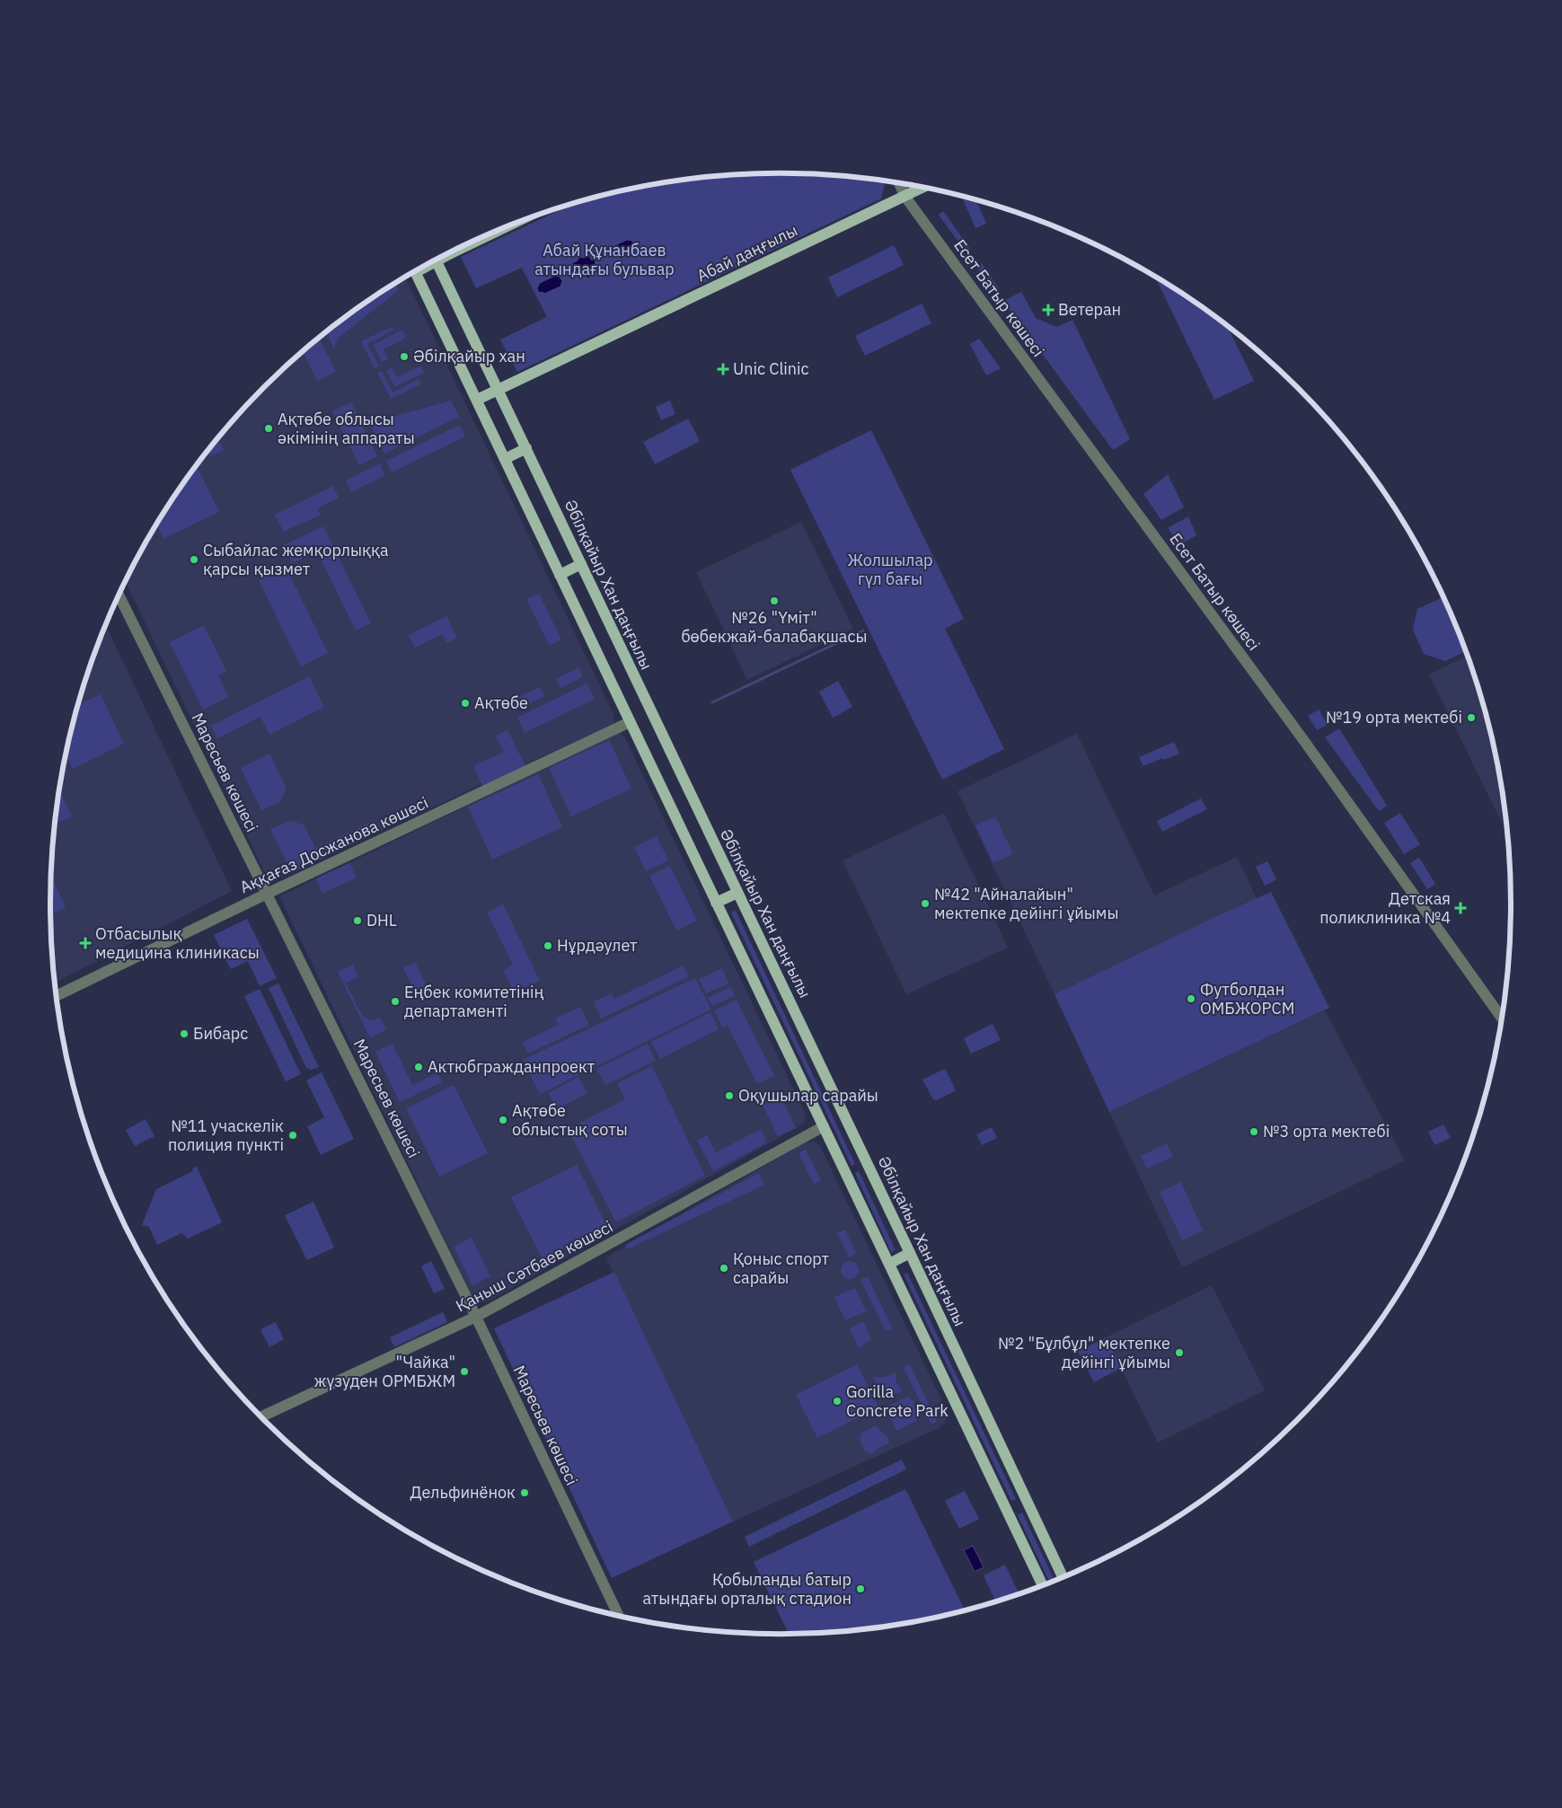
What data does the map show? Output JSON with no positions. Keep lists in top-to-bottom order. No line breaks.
{"streets":{"main road":["Абай даңғылы","Әбілқайыр Хан даңғылы"],"street":["Есет Батыр көшесі","Маресьев көшесі","Аққағаз Досжанова көшесі","Қаныш Сәтбаев көшесі"]},"crossings":[["Абай даңғылы","Есет Батыр көшесі"],["Абай даңғылы","Әбілқайыр Хан даңғылы"],["Маресьев көшесі","Аққағаз Досжанова көшесі"],["Маресьев көшесі","Қаныш Сәтбаев көшесі"]],"parks":["Абай Құнанбаев атындағы бульвар","Жолшылар гүл бағы"],"places":{"health":["Ветеран","Unic Clinic","Детская поликлиника №4","Отбасылық медицина клиникасы"],"other":["Әбілқайыр хан","Ақтөбе облысы әкімінің аппараты","Сыбайлас жемқорлыққа қарсы қызмет","№26 \"Үміт\" бөбекжай-балабақшасы","Ақтөбе","№19 орта мектебі","№42 \"Айналайын\" мектепке дейінгі ұйымы","DHL","Нұрдәулет","Футболдан ОМБЖОРСМ","Еңбек комитетінің департаменті","Бибарс","Актюбгражданпроект","Оқушылар сарайы","Ақтөбе облыстық соты","№3 орта мектебі","№11 учаскелік полиция пункті","Қоныс спорт сарайы","№2 \"Бұлбұл\" мектепке дейінгі ұйымы","\"Чайка\" жүзуден ОРМБЖМ","Gorilla Concrete Park","Дельфинёнок","Қобыланды батыр атындағы орталық стадион"]}}
